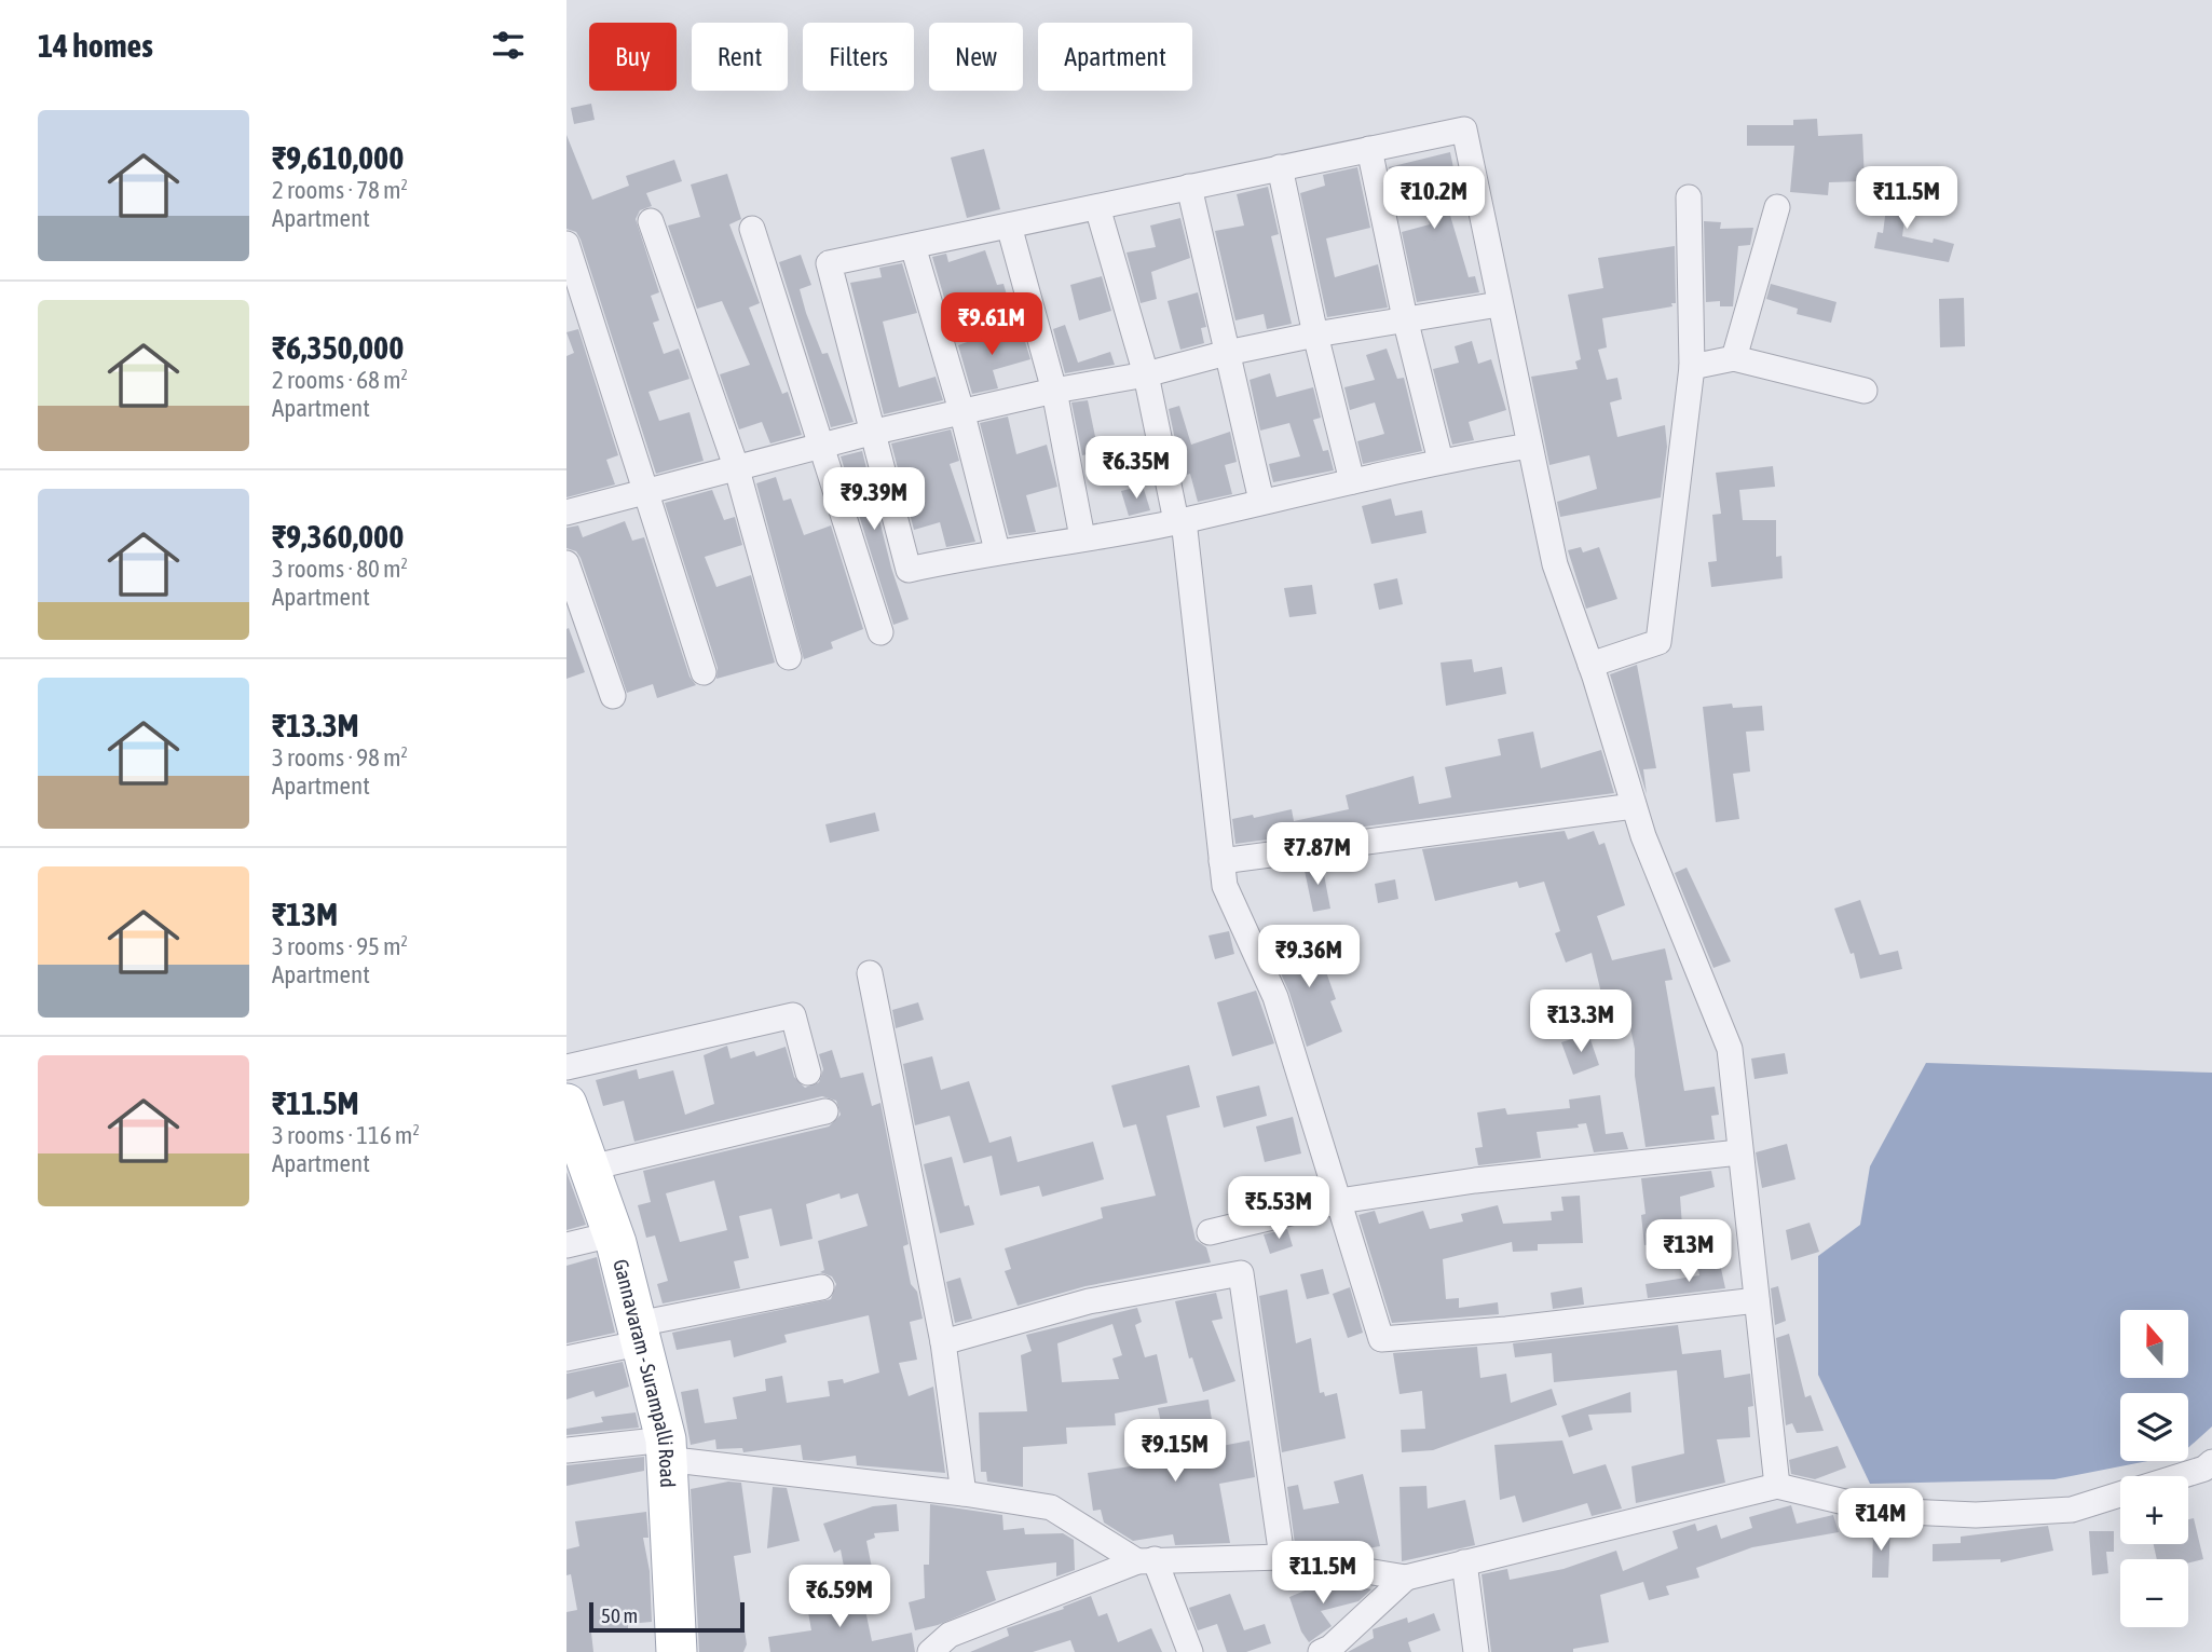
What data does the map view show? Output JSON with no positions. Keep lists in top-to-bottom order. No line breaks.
{"streets":{"main road":["Gannavaram - Surampalli Road"]},"scale_bar":"50 m","north":"top","page":{"heading":"14 homes","chip":["Buy","Rent","Filters","New","Apartment"],"list":[{"name":"₹9,610,000","note":"2 rooms · 78 m² · Apartment"},{"name":"₹6,350,000","note":"2 rooms · 68 m² · Apartment"},{"name":"₹9,360,000","note":"3 rooms · 80 m² · Apartment"},{"name":"₹13.3M","note":"3 rooms · 98 m² · Apartment"},{"name":"₹13M","note":"3 rooms · 95 m² · Apartment"},{"name":"₹11.5M","note":"3 rooms · 116 m² · Apartment"}],"price":["₹10.2M","₹11.5M","₹9.61M","₹6.35M","₹9.39M","₹7.87M","₹9.36M","₹13.3M","₹5.53M","₹13M","₹9.15M","₹14M","₹11.5M","₹6.59M"],"map_buttons":["+","−"],"scale":"50 m"}}
